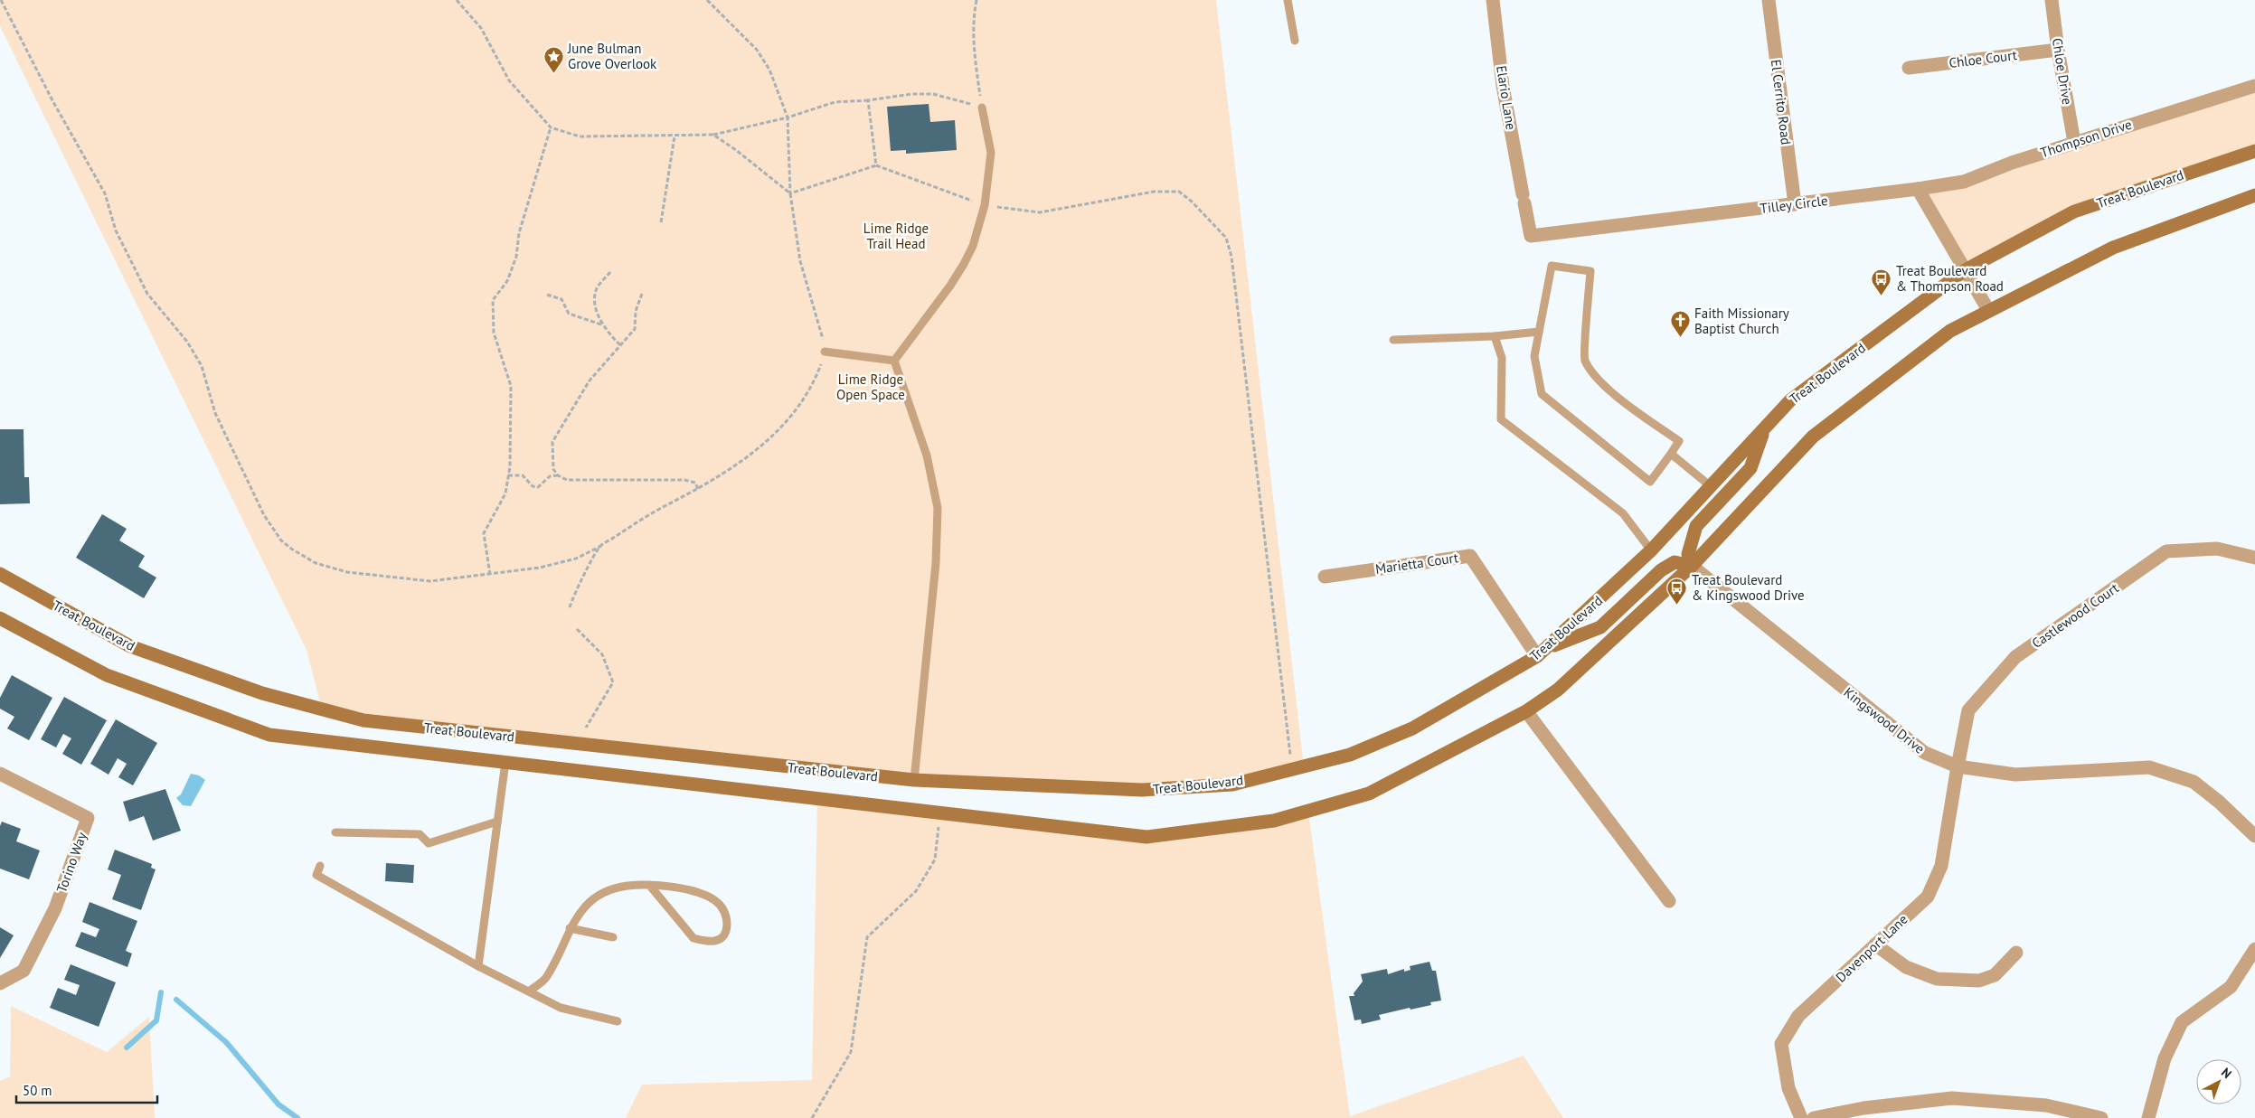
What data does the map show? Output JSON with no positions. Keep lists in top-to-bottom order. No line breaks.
{"streets":{"main road":["Treat Boulevard"],"street":["Chloe Court","Chloe Drive","Elario Lane","El Cerrito Road","Thompson Drive","Tilley Circle","Marietta Court","Castlewood Court","Kingswood Drive","Torino Way","Davenport Lane"]},"crossings":[["Chloe Court","Chloe Drive"],["Chloe Drive","Thompson Drive"],["Elario Lane","Tilley Circle"],["El Cerrito Road","Tilley Circle"],["Thompson Drive","Tilley Circle"],["Treat Boulevard","Marietta Court"],["Treat Boulevard","Kingswood Drive"],["Castlewood Court","Kingswood Drive"],["Castlewood Court","Davenport Lane"],["Kingswood Drive","Davenport Lane"]],"parks":["Lime Ridge Trail Head","Lime Ridge Open Space"],"places":{"place":["June Bulman Grove Overlook"],"bus stop":["Treat Boulevard & Thompson Road","Treat Boulevard & Kingswood Drive"],"church":["Faith Missionary Baptist Church"]},"scale_bar":"50 m","north":"top right"}
